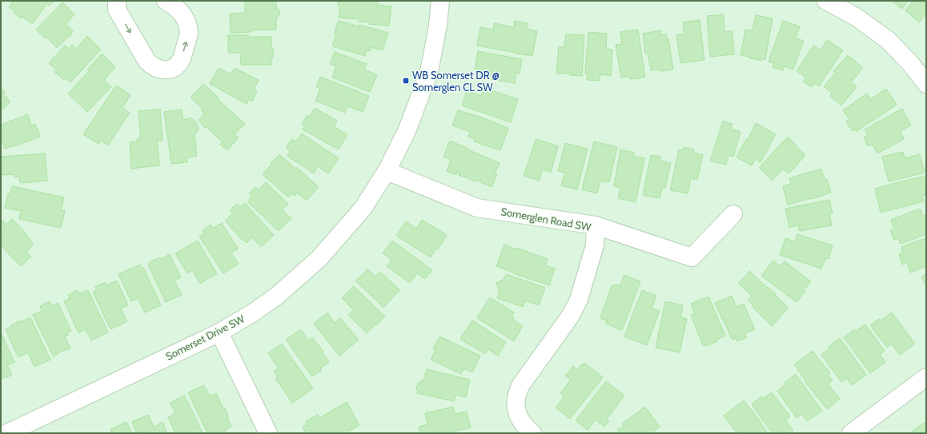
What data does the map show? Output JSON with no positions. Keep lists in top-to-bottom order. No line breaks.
{"streets":{"street":["Somerglen Road SW","Somerset Drive SW"]},"crossings":[["Somerglen Road SW","Somerset Drive SW"]],"places":{"transit":["WB Somerset DR @ Somerglen CL SW"]}}
